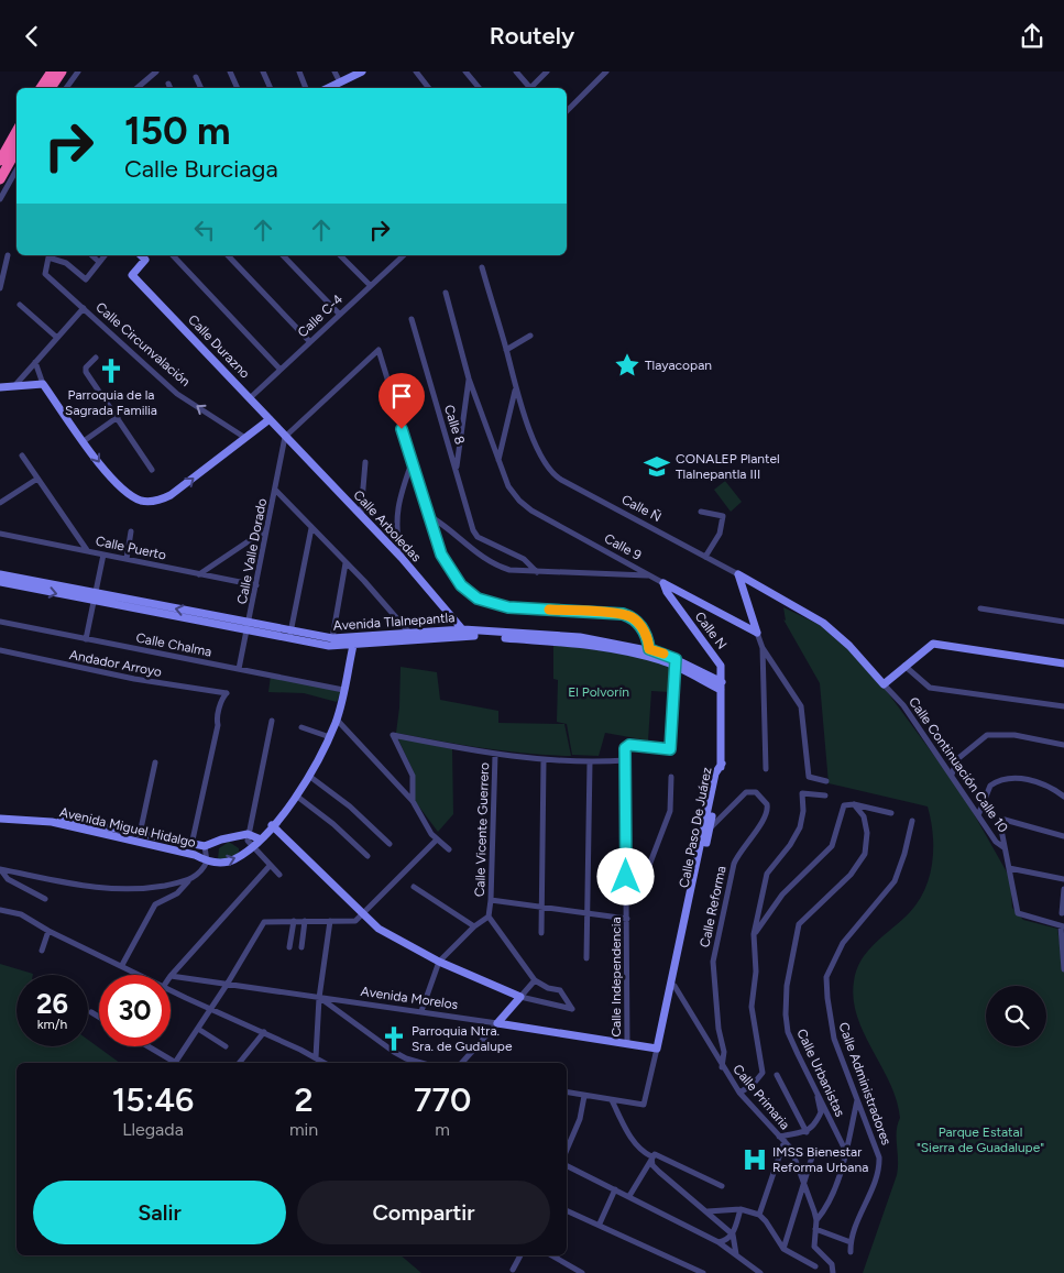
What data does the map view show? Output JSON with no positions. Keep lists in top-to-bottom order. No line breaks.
{"streets":{"street":["Calle C-4","Calle Circunvalación","Calle Durazno","Calle 8","Calle Ñ","Calle Arboledas","Calle 9","Calle Puerto","Calle Valle Dorado","Avenida Tlalnepantla","Calle N","Calle Chalma","Andador Arroyo","Calle Continuación Calle 10","Avenida Miguel Hidalgo","Calle Paso De Juárez","Calle Vicente Guerrero","Calle Reforma","Calle Independencia","Avenida Morelos","Calle Urbanistas","Calle Administradores","Calle Primaria"]},"crossings":[["Calle C-4","Calle Durazno"],["Calle Durazno","Calle Arboledas"],["Calle Durazno","Calle Valle Dorado"],["Calle Ñ","Calle Continuación Calle 10"],["Calle Arboledas","Calle Valle Dorado"],["Calle Arboledas","Avenida Tlalnepantla"],["Calle 9","Calle N"],["Calle Puerto","Calle Valle Dorado"],["Calle Valle Dorado","Avenida Tlalnepantla"],["Calle Valle Dorado","Calle Chalma"],["Avenida Tlalnepantla","Calle N"],["Avenida Tlalnepantla","Calle Independencia"],["Calle N","Calle Paso De Juárez"],["Calle Paso De Juárez","Calle Reforma"],["Calle Vicente Guerrero","Avenida Morelos"],["Calle Reforma","Calle Primaria"],["Calle Independencia","Avenida Morelos"]],"one_way":["Calle Circunvalación"],"parks":["El Polvorín","Parque Estatal \"Sierra de Guadalupe\""],"places":{"place":["Tlayacopan"],"church":["Parroquia de la Sagrada Familia","Parroquia Ntra. Sra. de Gudalupe"],"school or university":["CONALEP Plantel Tlalnepantla III"],"hospital":["IMSS Bienestar Reforma Urbana"]},"page":{"header":"Routely","turn":["150 m","Calle Burciaga"],"speed":"26 km/h","limit":"30","eta":["15:46","Llegada","2","min","770","m"],"buttons":["Salir","Compartir"]}}
